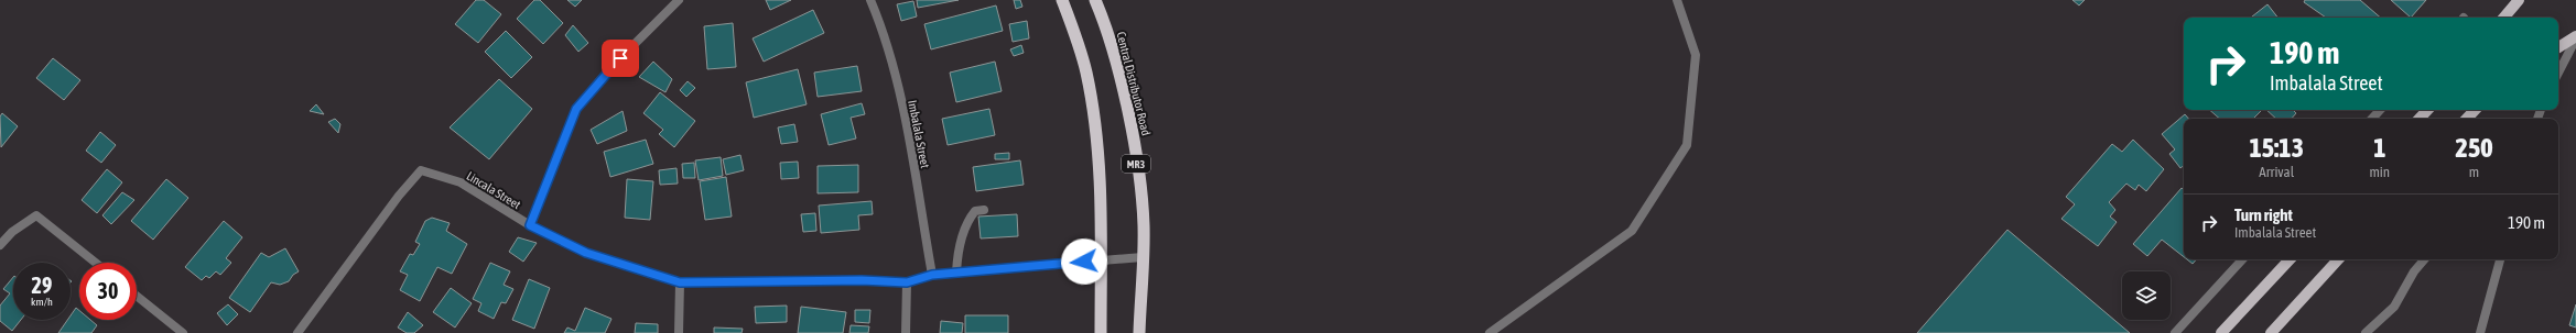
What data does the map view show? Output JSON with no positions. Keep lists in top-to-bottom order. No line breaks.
{"streets":{"highway":["Central Distributor Road","MR3"],"street":["Imbalala Street","Lincala Street"]},"crossings":[["Central Distributor Road","Lincala Street"],["Imbalala Street","Lincala Street"]],"page":{"turn":["190 m","Imbalala Street"],"eta":["15:13","Arrival","1","min","250","m"],"list":[{"name":"Turn right","note":"Imbalala Street","value":"190 m"}],"speed":"29 km/h","limit":"30"}}
